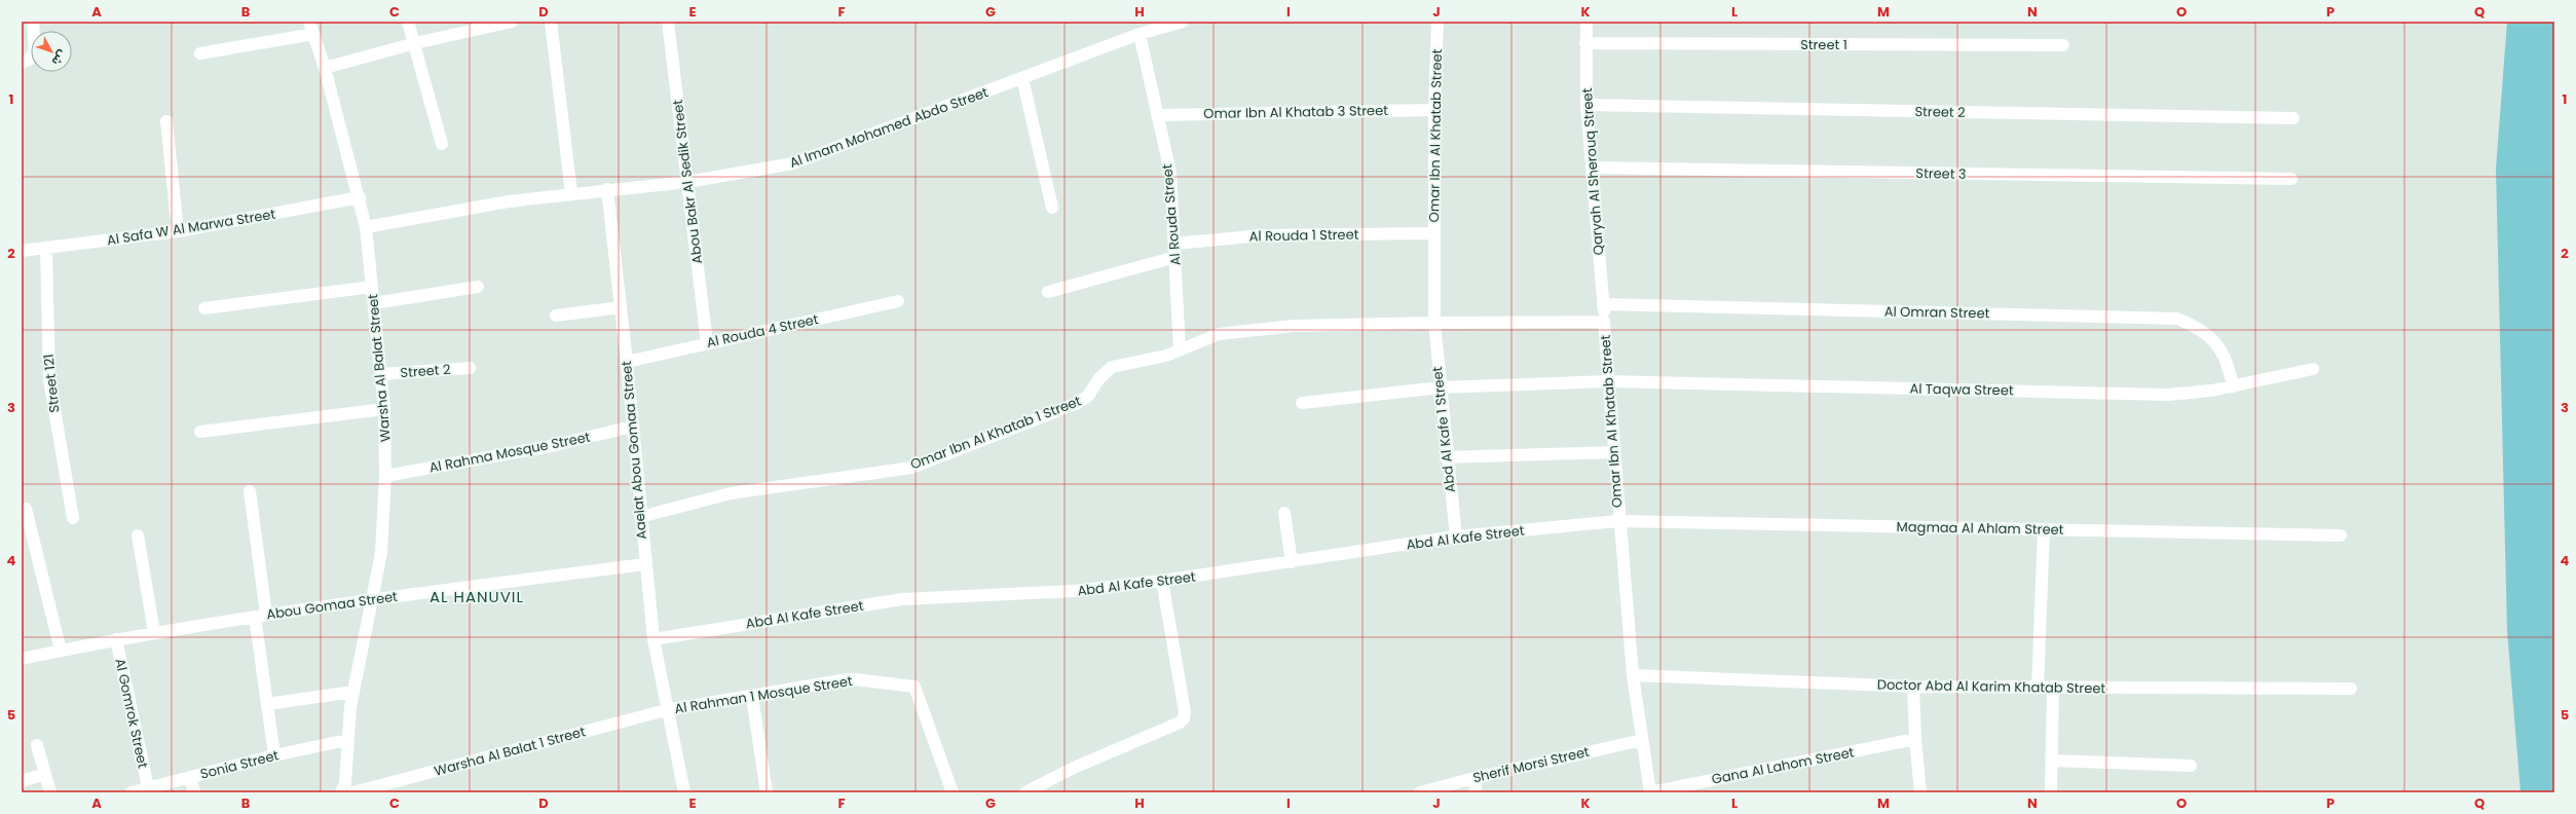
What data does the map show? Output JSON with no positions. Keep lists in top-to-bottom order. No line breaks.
{"streets":{"street":["Street 1","Omar Ibn Al Khatab 3 Street","Street 2","Al Imam Mohamed Abdo Street","Omar Ibn Al Khatab Street","Qaryah Al Sherouq Street","Street 3","Abou Bakr Al Sedik Street","Al Rouda Street","Al Safa W Al Marwa Street","Al Rouda 1 Street","Al Omran Street","Al Rouda 4 Street","Warsha Al Balat Street","Street 121","Al Taqwa Street","Abd Al Kafe 1 Street","Omar Ibn Al Khatab 1 Street","Aaelat Abou Gomaa Street","Al Rahma Mosque Street","Magmaa Al Ahlam Street","Abd Al Kafe Street","Abou Gomaa Street","Doctor Abd Al Karim Khatab Street","Al Rahman 1 Mosque Street","Al Gomrok Street","Warsha Al Balat 1 Street","Sonia Street","Sherif Morsi Street","Gana Al Lahom Street"]},"crossings":[["Street 1","Qaryah Al Sherouq Street"],["Omar Ibn Al Khatab 3 Street","Omar Ibn Al Khatab Street"],["Omar Ibn Al Khatab 3 Street","Al Rouda Street"],["Street 2","Qaryah Al Sherouq Street"],["Street 2","Warsha Al Balat Street"],["Al Imam Mohamed Abdo Street","Abou Bakr Al Sedik Street"],["Al Imam Mohamed Abdo Street","Al Rouda Street"],["Al Imam Mohamed Abdo Street","Warsha Al Balat Street"],["Al Imam Mohamed Abdo Street","Aaelat Abou Gomaa Street"],["Omar Ibn Al Khatab Street","Qaryah Al Sherouq Street"],["Omar Ibn Al Khatab Street","Al Rouda 1 Street"],["Omar Ibn Al Khatab Street","Al Taqwa Street"],["Omar Ibn Al Khatab Street","Abd Al Kafe 1 Street"],["Omar Ibn Al Khatab Street","Omar Ibn Al Khatab 1 Street"],["Omar Ibn Al Khatab Street","Magmaa Al Ahlam Street"],["Omar Ibn Al Khatab Street","Abd Al Kafe Street"],["Omar Ibn Al Khatab Street","Doctor Abd Al Karim Khatab Street"],["Omar Ibn Al Khatab Street","Sherif Morsi Street"],["Omar Ibn Al Khatab Street","Gana Al Lahom Street"],["Qaryah Al Sherouq Street","Street 3"],["Qaryah Al Sherouq Street","Al Omran Street"],["Abou Bakr Al Sedik Street","Al Rouda 4 Street"],["Al Rouda Street","Al Rouda 1 Street"],["Al Rouda Street","Omar Ibn Al Khatab 1 Street"],["Al Safa W Al Marwa Street","Warsha Al Balat Street"],["Al Safa W Al Marwa Street","Street 121"],["Al Omran Street","Al Taqwa Street"],["Al Rouda 4 Street","Aaelat Abou Gomaa Street"],["Warsha Al Balat Street","Al Rahma Mosque Street"],["Warsha Al Balat Street","Abou Gomaa Street"],["Warsha Al Balat Street","Sonia Street"],["Al Taqwa Street","Abd Al Kafe 1 Street"],["Abd Al Kafe 1 Street","Omar Ibn Al Khatab 1 Street"],["Abd Al Kafe 1 Street","Abd Al Kafe Street"],["Omar Ibn Al Khatab 1 Street","Aaelat Abou Gomaa Street"],["Aaelat Abou Gomaa Street","Al Rahma Mosque Street"],["Aaelat Abou Gomaa Street","Abd Al Kafe Street"],["Aaelat Abou Gomaa Street","Abou Gomaa Street"],["Aaelat Abou Gomaa Street","Al Rahman 1 Mosque Street"],["Aaelat Abou Gomaa Street","Warsha Al Balat 1 Street"],["Magmaa Al Ahlam Street","Abd Al Kafe Street"],["Abou Gomaa Street","Al Gomrok Street"],["Al Rahman 1 Mosque Street","Warsha Al Balat 1 Street"],["Al Gomrok Street","Sonia Street"]],"districts":["AL HANUVIL"],"north":"bottom right","grid":{"columns":["A","B","C","D","E","F","G","H","I","J","K","L","M","N","O","P","Q"],"rows":["1","2","3","4","5"]}}
